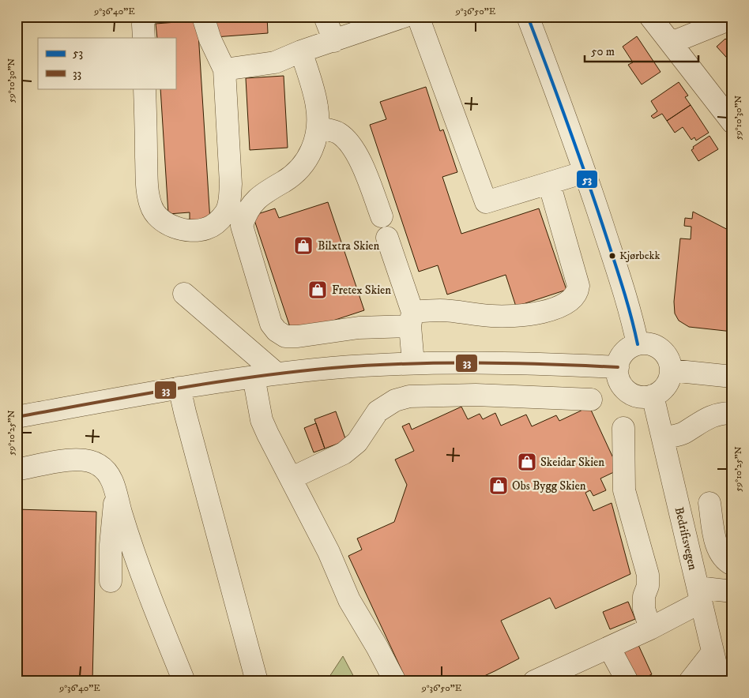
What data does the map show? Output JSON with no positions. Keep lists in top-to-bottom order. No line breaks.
{"streets":{"street":["Bedriftsvegen"]},"places":{"shop":["Bilxtra Skien","Fretex Skien","Skeidar Skien","Obs Bygg Skien"],"other":["Kjørbekk"]},"lines":["transit line 53","transit line 33"],"legend":["53","33"],"scale_bar":"50 m","coordinates":["9°36'40\"E","9°36'50\"E","59°10'30\"N","59°10'25\"N"]}
